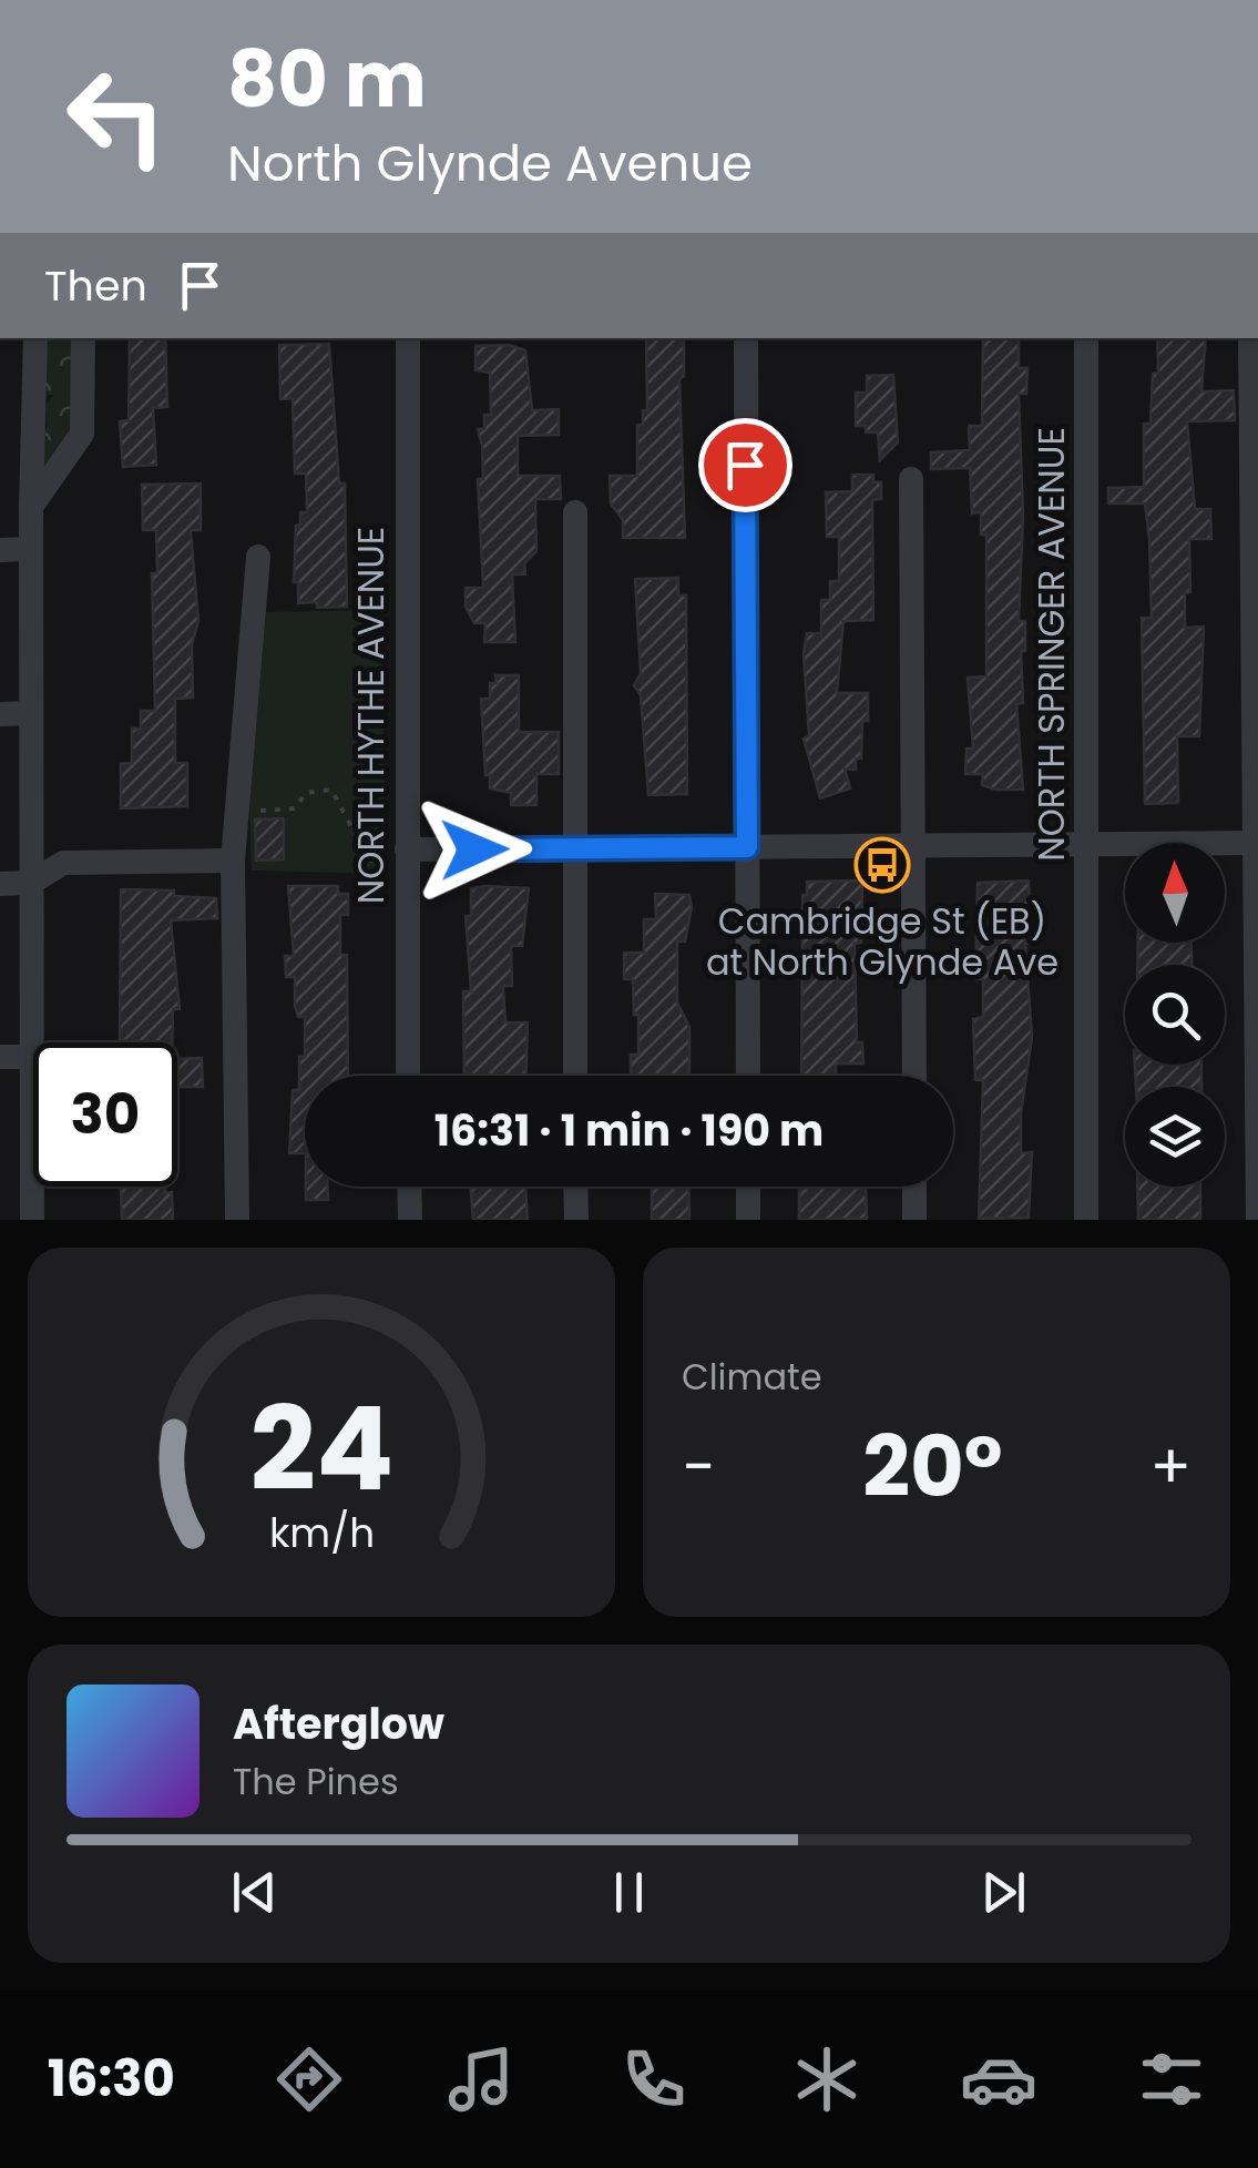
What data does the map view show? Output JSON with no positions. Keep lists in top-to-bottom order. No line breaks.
{"streets":{"street":["NORTH SPRINGER AVENUE","NORTH HYTHE AVENUE"]},"places":{"bus stop":["Cambridge St (EB) at North Glynde Ave"]},"north":"top","page":{"turn":["80 m","North Glynde Avenue"],"then":"Then","limit":"30","trip":"16:31 · 1 min · 190 m","tile":"Climate","heat":["−","20°","+"],"song":["Afterglow","The Pines"],"tabs":"16:30","gauge":["24","km/h"]}}
